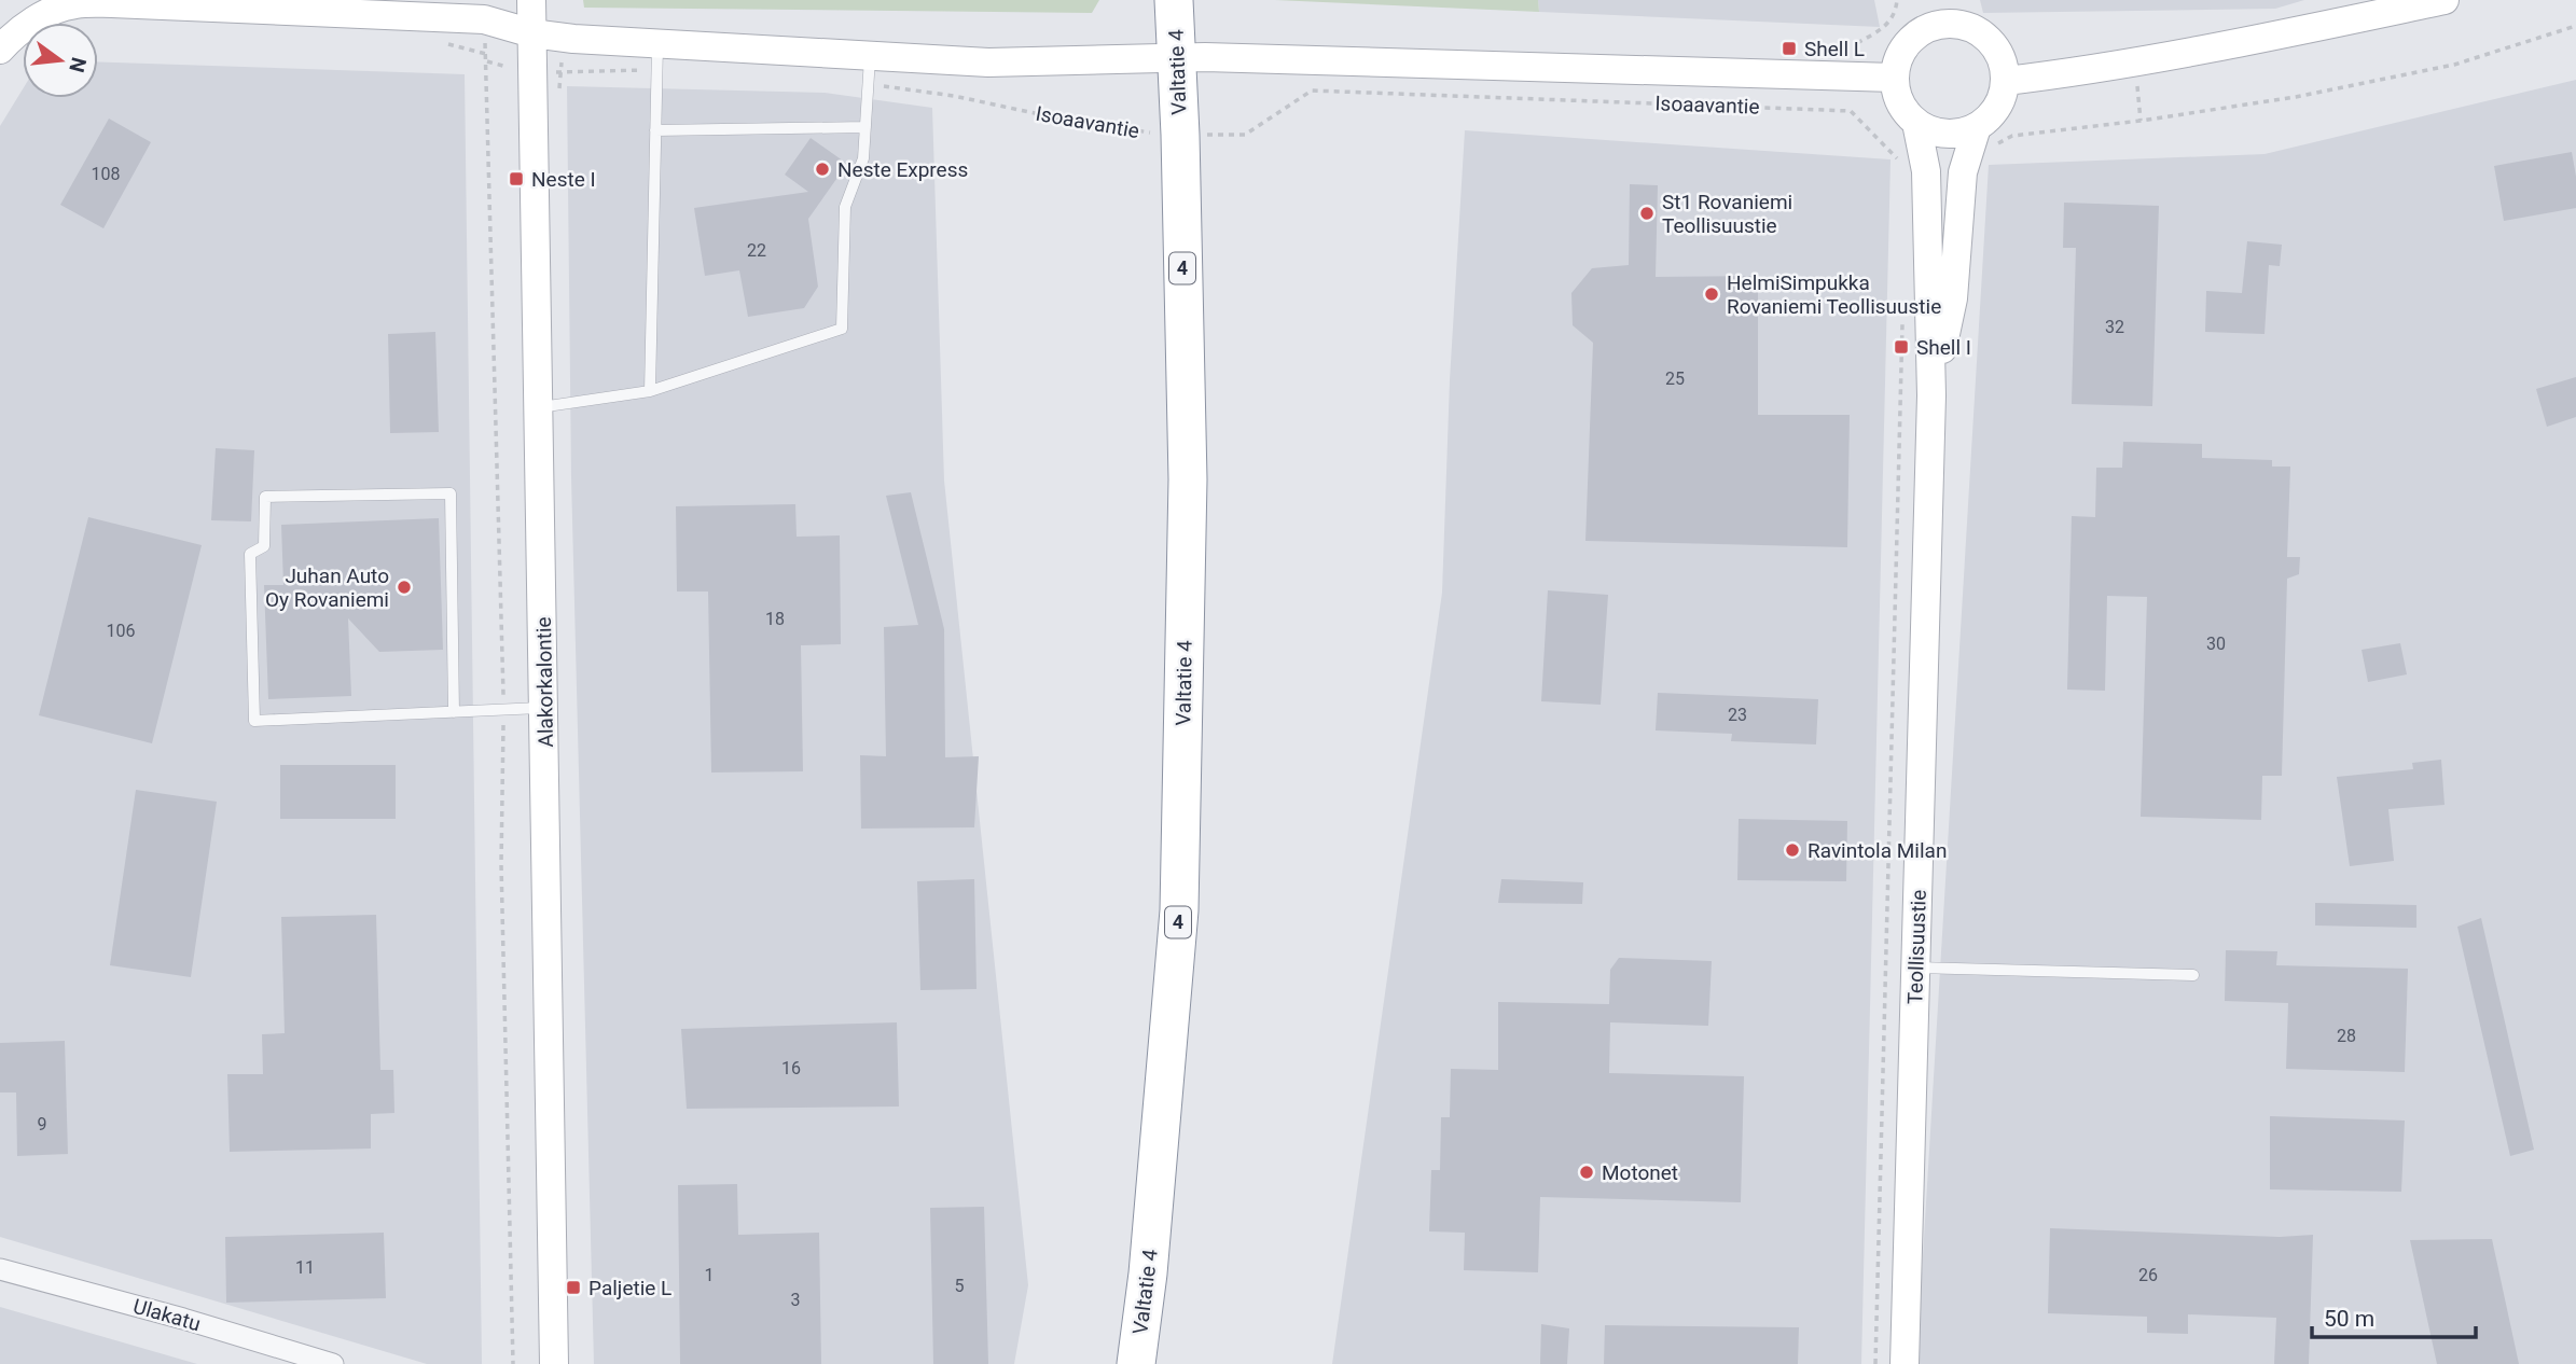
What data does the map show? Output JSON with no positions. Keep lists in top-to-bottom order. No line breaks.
{"streets":{"highway":["Valtatie 4","4"],"street":["Isoaavantie","Alakorkalontie","Teollisuustie","Ulakatu"]},"crossings":[["Valtatie 4","Isoaavantie"],["Isoaavantie","Alakorkalontie"],["Isoaavantie","Teollisuustie"]],"places":{"transit":["Shell L","Neste I","Shell I","Paljetie L"],"other":["Neste Express","St1 Rovaniemi Teollisuustie","HelmiSimpukka Rovaniemi Teollisuustie","Juhan Auto Oy Rovaniemi","Ravintola Milan","Motonet"]},"house_numbers":["108","22","32","25","18","106","30","23","28","16","9","11","1","26","5","3"],"scale_bar":"50 m","north":"right"}
